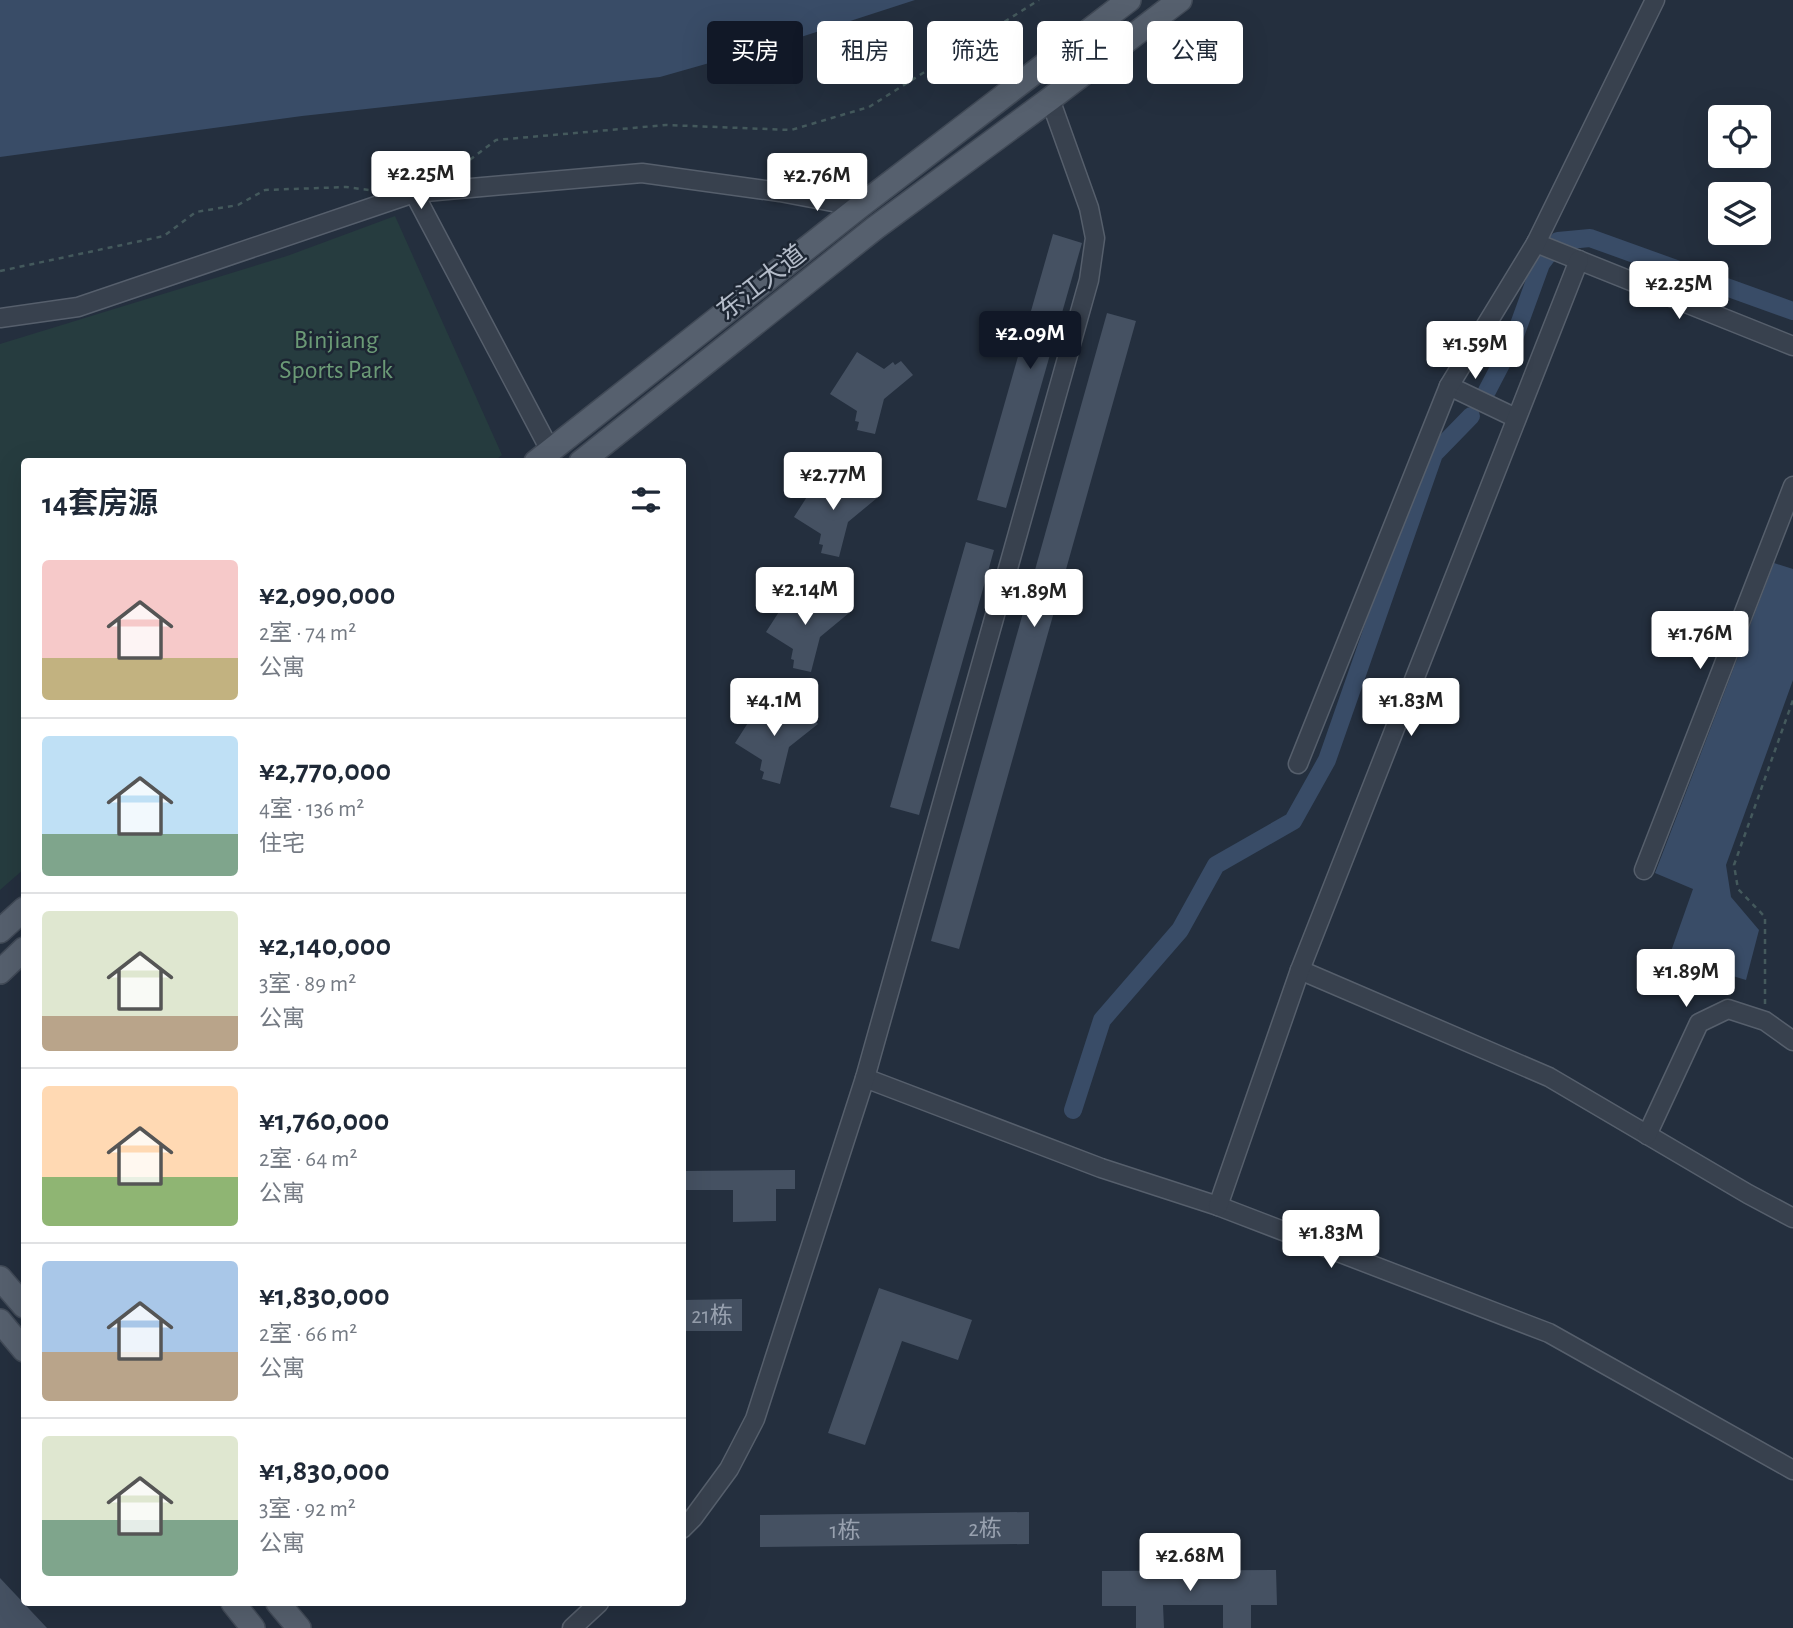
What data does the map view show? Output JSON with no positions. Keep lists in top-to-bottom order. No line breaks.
{"streets":{"main road":["东江大道"]},"parks":["Binjiang Sports Park"],"house_numbers":["21栋","2栋","1栋"],"page":{"chip":["买房","租房","筛选","新上","公寓"],"price":["¥2.25M","¥2.76M","¥2.25M","¥2.09M","¥1.59M","¥2.77M","¥2.14M","¥1.89M","¥1.76M","¥4.1M","¥1.83M","¥1.89M","¥1.83M","¥2.68M"],"heading":"14套房源","list":[{"name":"¥2,090,000","note":"2室 · 74 m² · 公寓"},{"name":"¥2,770,000","note":"4室 · 136 m² · 住宅"},{"name":"¥2,140,000","note":"3室 · 89 m² · 公寓"},{"name":"¥1,760,000","note":"2室 · 64 m² · 公寓"},{"name":"¥1,830,000","note":"2室 · 66 m² · 公寓"},{"name":"¥1,830,000","note":"3室 · 92 m² · 公寓"}]}}
